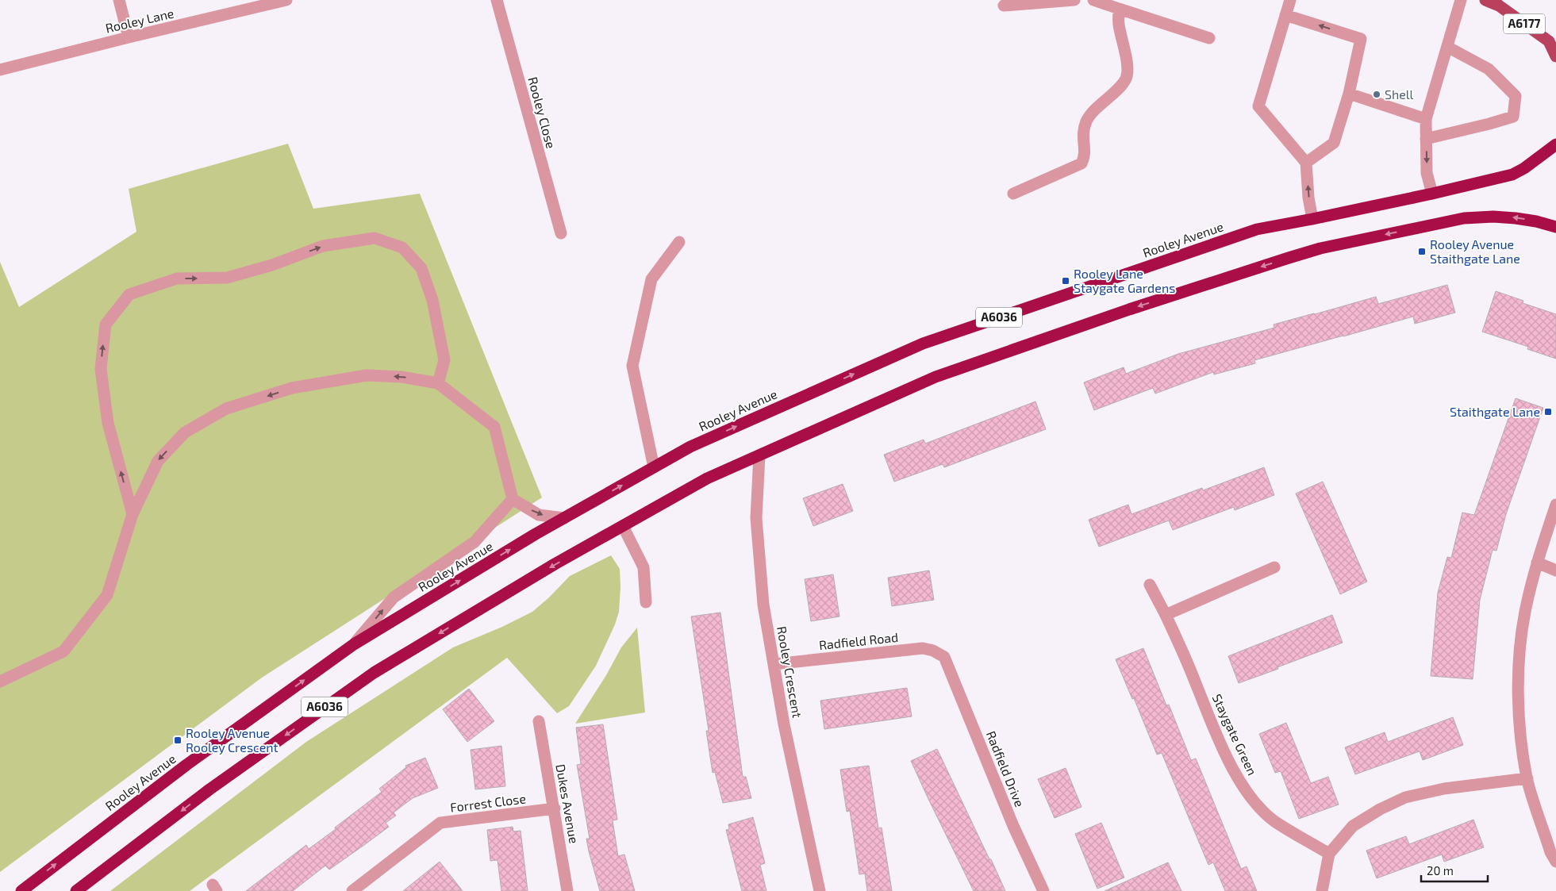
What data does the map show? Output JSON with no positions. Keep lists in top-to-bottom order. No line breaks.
{"streets":{"highway":["Rooley Avenue","A6036"],"main road":["A6177"],"street":["Rooley Lane","Rooley Close","Radfield Road","Rooley Crescent","Staygate Green","Radfield Drive","Forrest Close","Dukes Avenue"]},"crossings":[["A6036","Rooley Crescent"],["Radfield Road","Rooley Crescent"],["Radfield Road","Radfield Drive"],["Forrest Close","Dukes Avenue"]],"places":{"other":["Shell"],"transit":["Rooley Avenue Staithgate Lane","Rooley Lane Staygate Gardens","Staithgate Lane","Rooley Avenue Rooley Crescent"]},"scale_bar":"20 m"}
